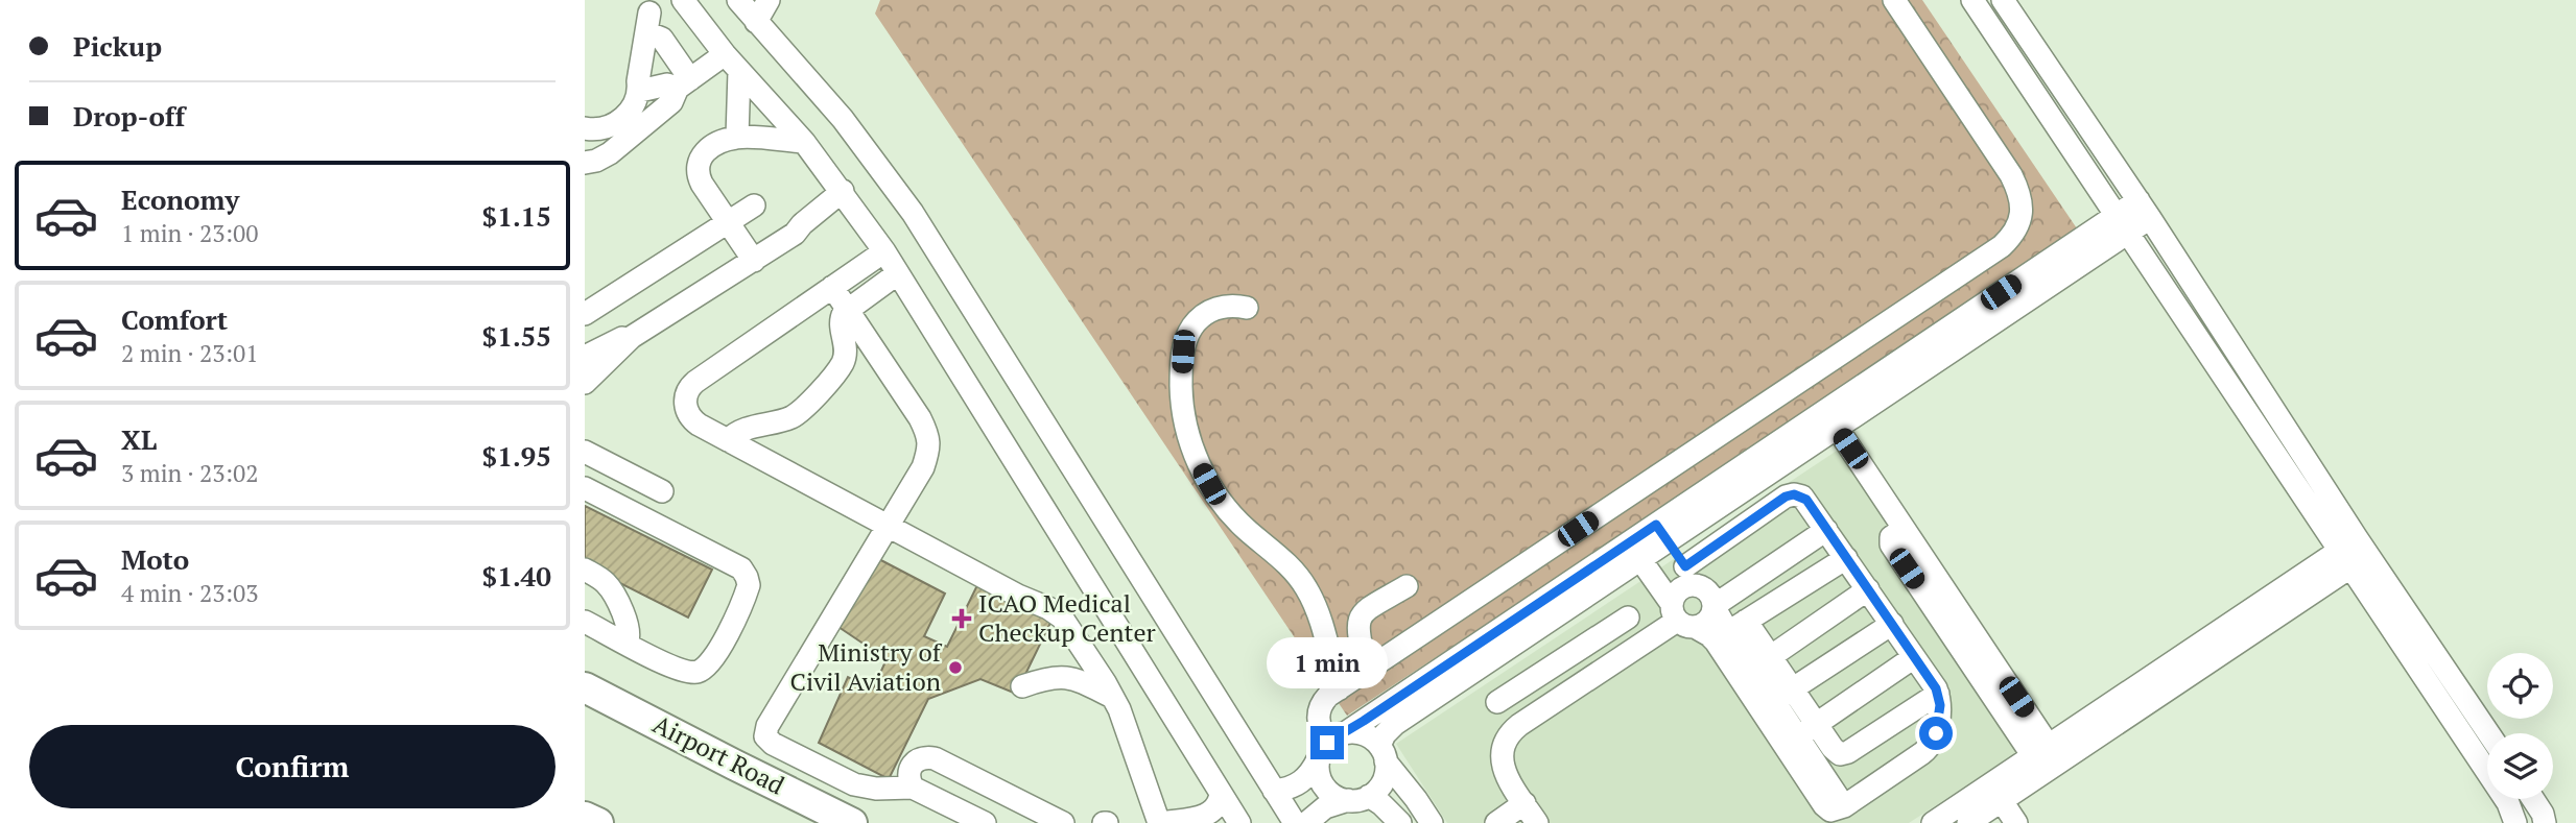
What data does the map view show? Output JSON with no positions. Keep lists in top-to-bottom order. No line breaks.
{"streets":{"main road":["Airport Road"]},"places":{"health":["ICAO Medical Checkup Center"],"other":["Ministry of Civil Aviation"]},"page":{"banner":["Pickup","Drop-off"],"list":[{"name":"Economy","note":"1 min · 23:00","value":"$1.15"},{"name":"Comfort","note":"2 min · 23:01","value":"$1.55"},{"name":"XL","note":"3 min · 23:02","value":"$1.95"},{"name":"Moto","note":"4 min · 23:03","value":"$1.40"}],"bubble":"1 min","buttons":"Confirm"}}
